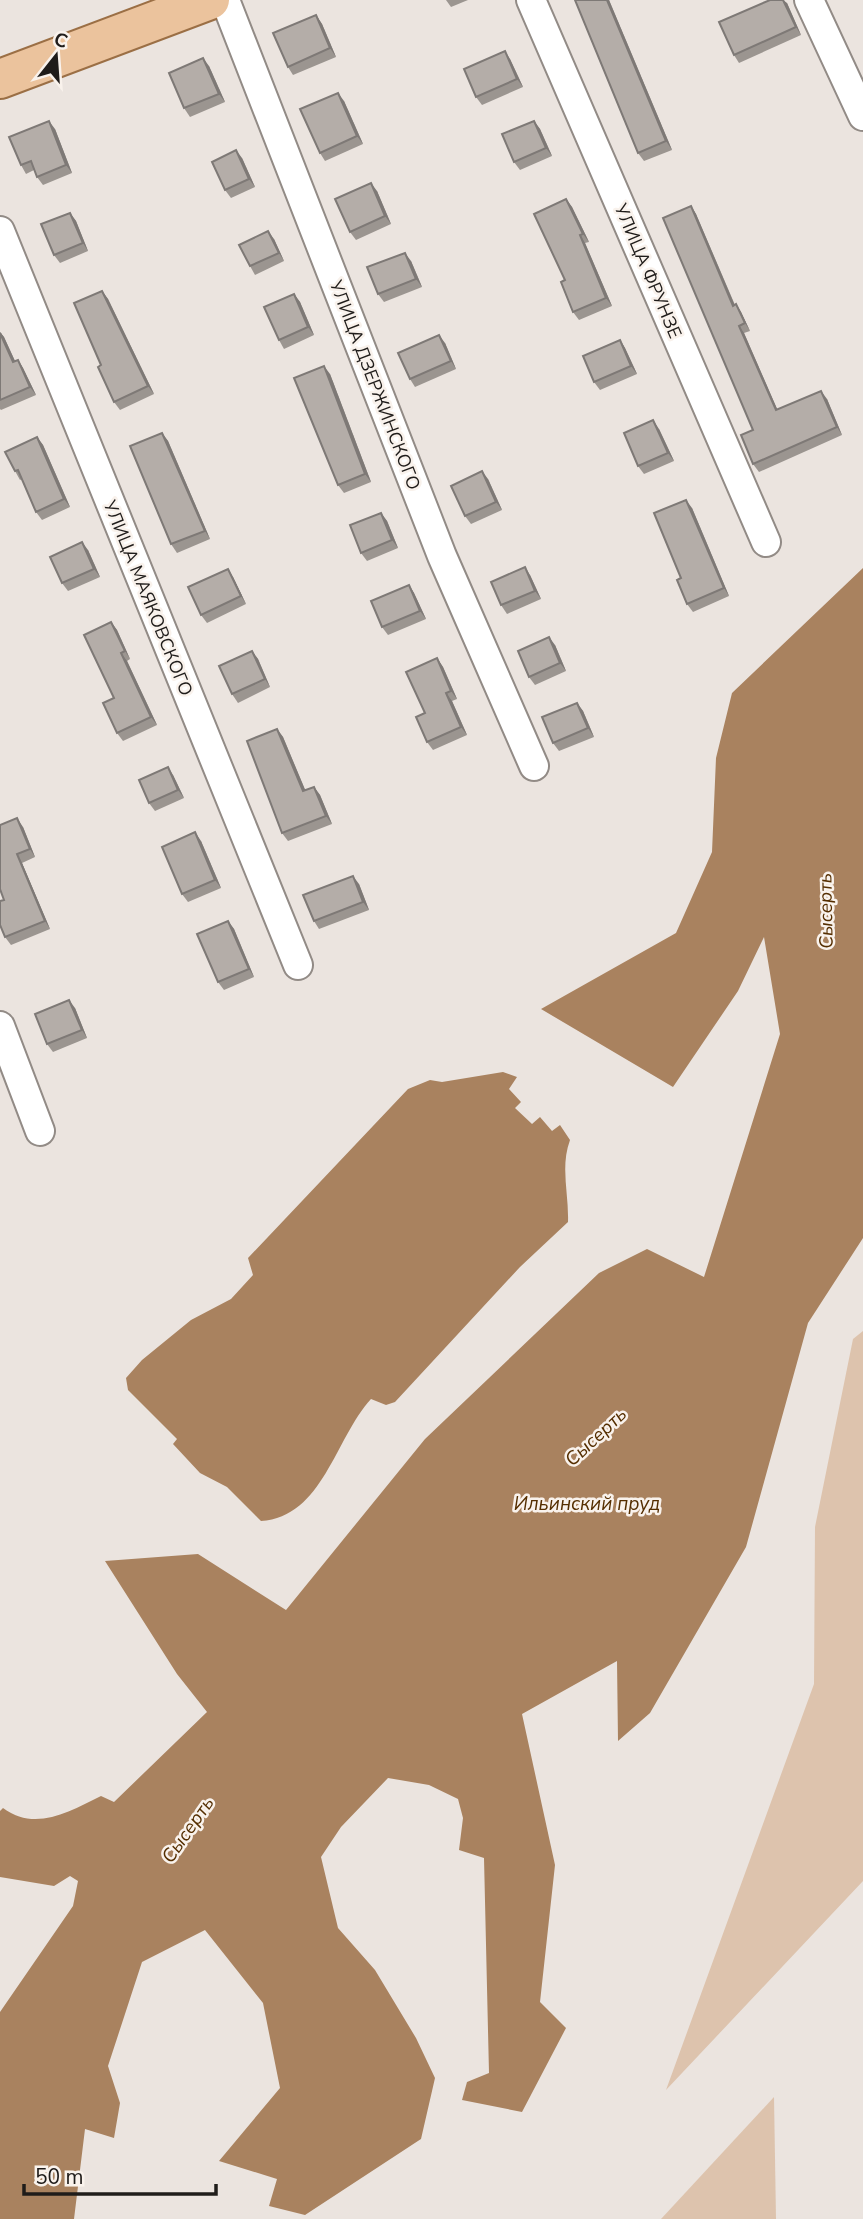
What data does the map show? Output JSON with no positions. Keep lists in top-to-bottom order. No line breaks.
{"streets":{"street":["УЛИЦА ФРУНЗЕ","УЛИЦА ДЗЕРЖИНСКОГО","УЛИЦА МАЯКОВСКОГО"]},"water":["Сысерть","Ильинский пруд"],"scale_bar":"50 m","north":"top"}
